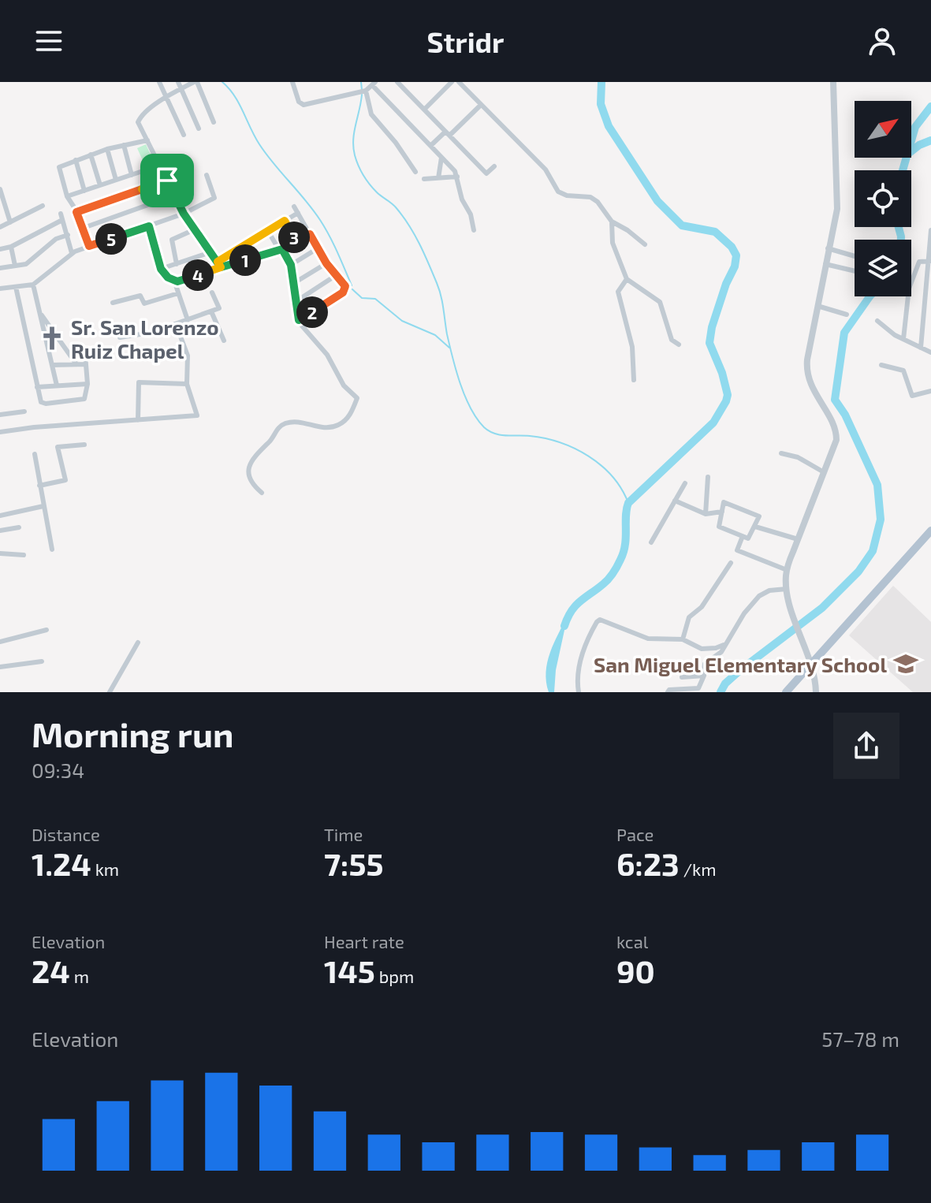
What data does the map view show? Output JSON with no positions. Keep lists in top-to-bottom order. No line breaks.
{"places":{"church":["Sr. San Lorenzo Ruiz Chapel"],"school or university":["San Miguel Elementary School"]},"north":"top right","page":{"header":"Stridr","pins":["3","5","1","4","2"],"heading":["Morning run","09:34"],"stats":[["Distance","1.24 km"],["Time","7:55"],["Pace","6:23 /km"],["Elevation","24 m"],["Heart rate","145 bpm"],["kcal","90"]],"chart":["Elevation","57–78 m"]}}
